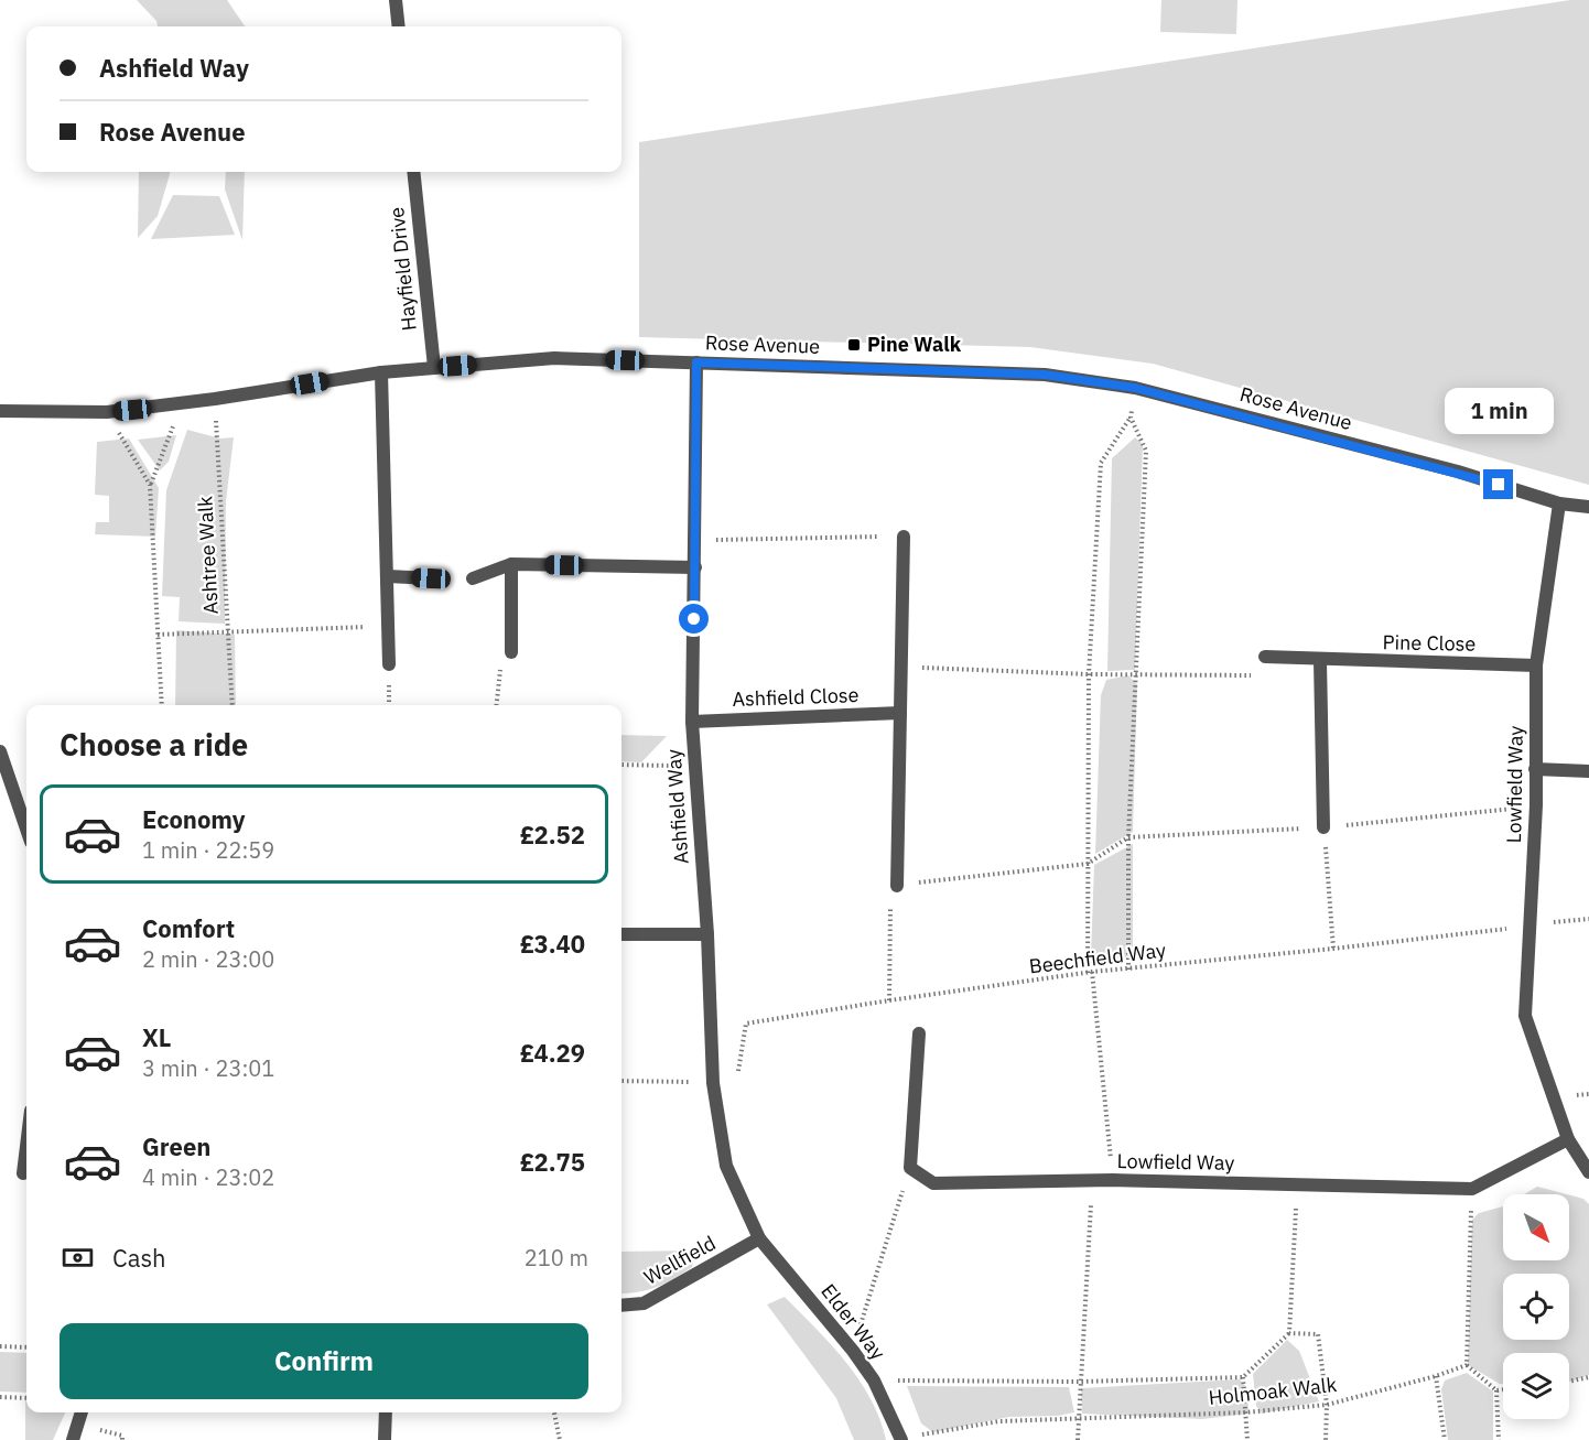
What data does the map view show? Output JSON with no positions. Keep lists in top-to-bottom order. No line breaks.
{"streets":{"street":["Hayfield Drive","Rose Avenue","Pine Close","Ashfield Close","Lowfield Way","Ashfield Way","Wellfield","Elder Way"],"path":["Ashtree Walk","Beechfield Way","Holmoak Walk"]},"crossings":[["Hayfield Drive","Rose Avenue"],["Rose Avenue","Ashtree Walk"],["Rose Avenue","Lowfield Way"],["Rose Avenue","Ashfield Way"],["Pine Close","Lowfield Way"],["Ashfield Close","Ashfield Way"],["Lowfield Way","Beechfield Way"],["Ashfield Way","Beechfield Way"],["Ashfield Way","Wellfield"],["Ashfield Way","Elder Way"],["Wellfield","Elder Way"],["Elder Way","Holmoak Walk"]],"places":{"transit":["Pine Walk"]},"north":"bottom right","page":{"banner":["Ashfield Way","Rose Avenue"],"bubble":"1 min","heading":"Choose a ride","list":[{"name":"Economy","note":"1 min · 22:59","value":"£2.52"},{"name":"Comfort","note":"2 min · 23:00","value":"£3.40"},{"name":"XL","note":"3 min · 23:01","value":"£4.29"},{"name":"Green","note":"4 min · 23:02","value":"£2.75"}],"pay":["Cash","210 m"],"buttons":"Confirm"}}
